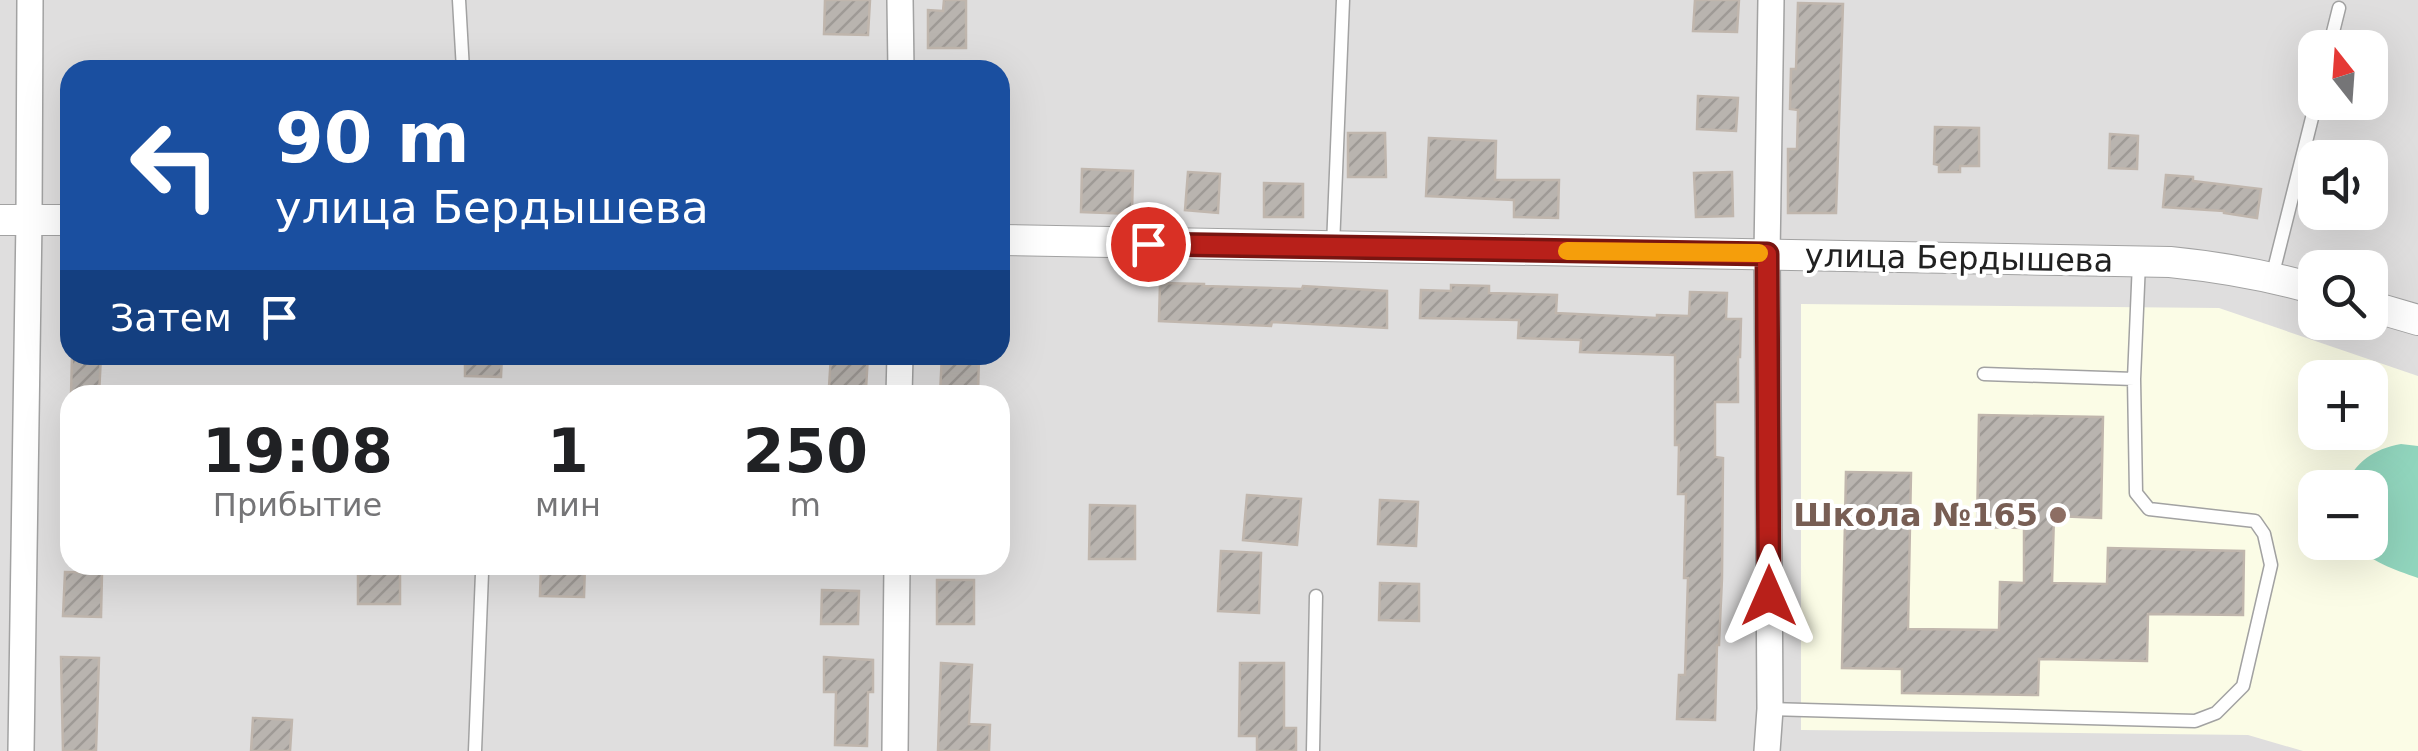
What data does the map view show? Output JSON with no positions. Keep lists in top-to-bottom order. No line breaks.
{"streets":{"street":["улица Бердышева"]},"places":["Школа №165"],"north":"top","page":{"map_buttons":["+","−"],"turn":["90 m","улица Бердышева"],"then":"Затем","eta":["19:08","Прибытие","1","мин","250","m"]}}
